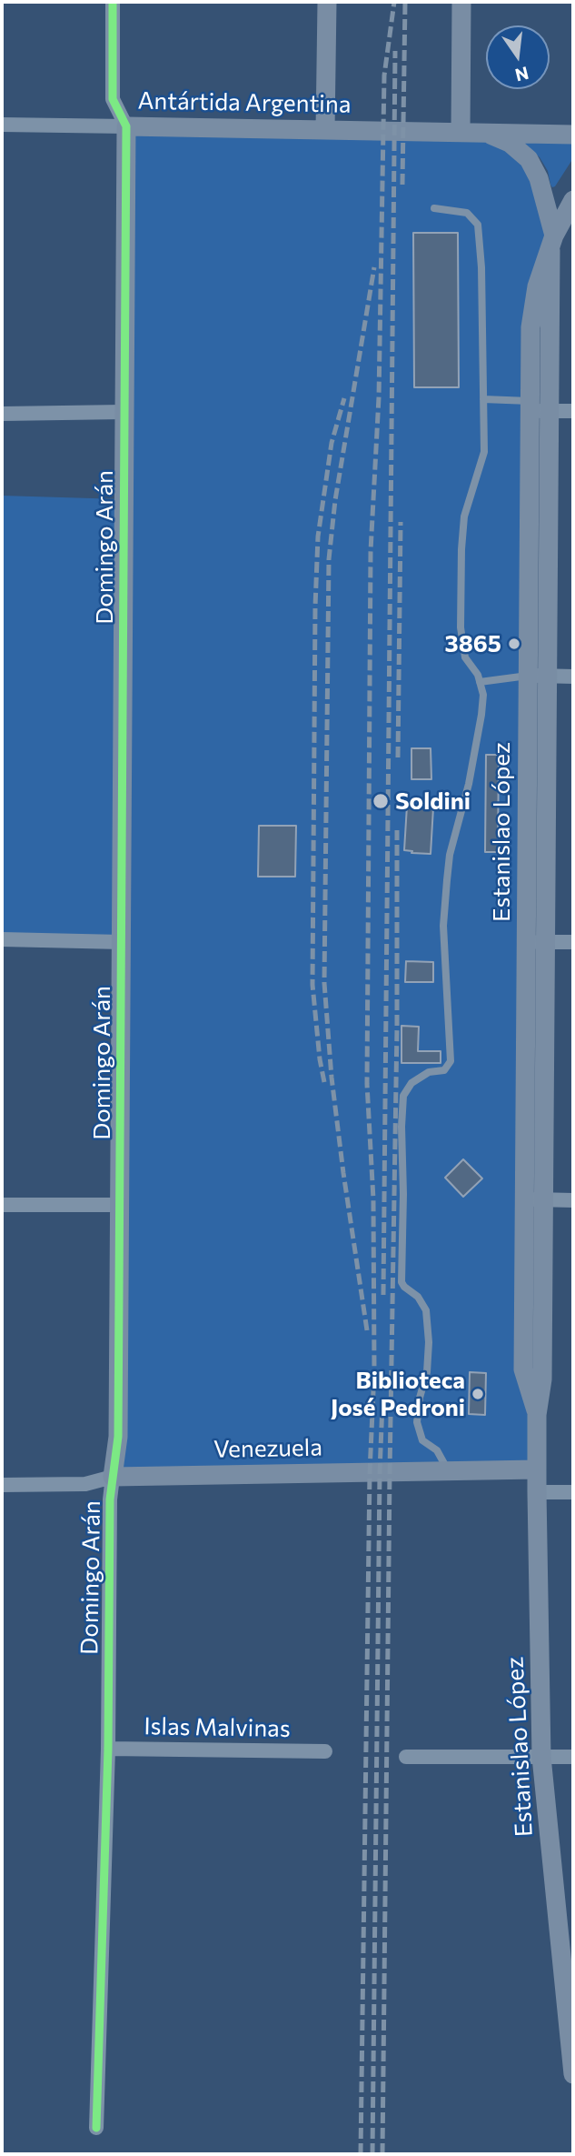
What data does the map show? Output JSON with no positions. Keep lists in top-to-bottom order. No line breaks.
{"streets":{"street":["Antártida Argentina","Domingo Arán","Estanislao López","Venezuela","Islas Malvinas"]},"crossings":[["Antártida Argentina","Domingo Arán"],["Antártida Argentina","Estanislao López"],["Domingo Arán","Venezuela"],["Domingo Arán","Islas Malvinas"],["Estanislao López","Venezuela"]],"places":["3865","Soldini","Biblioteca José Pedroni"],"north":"bottom"}
